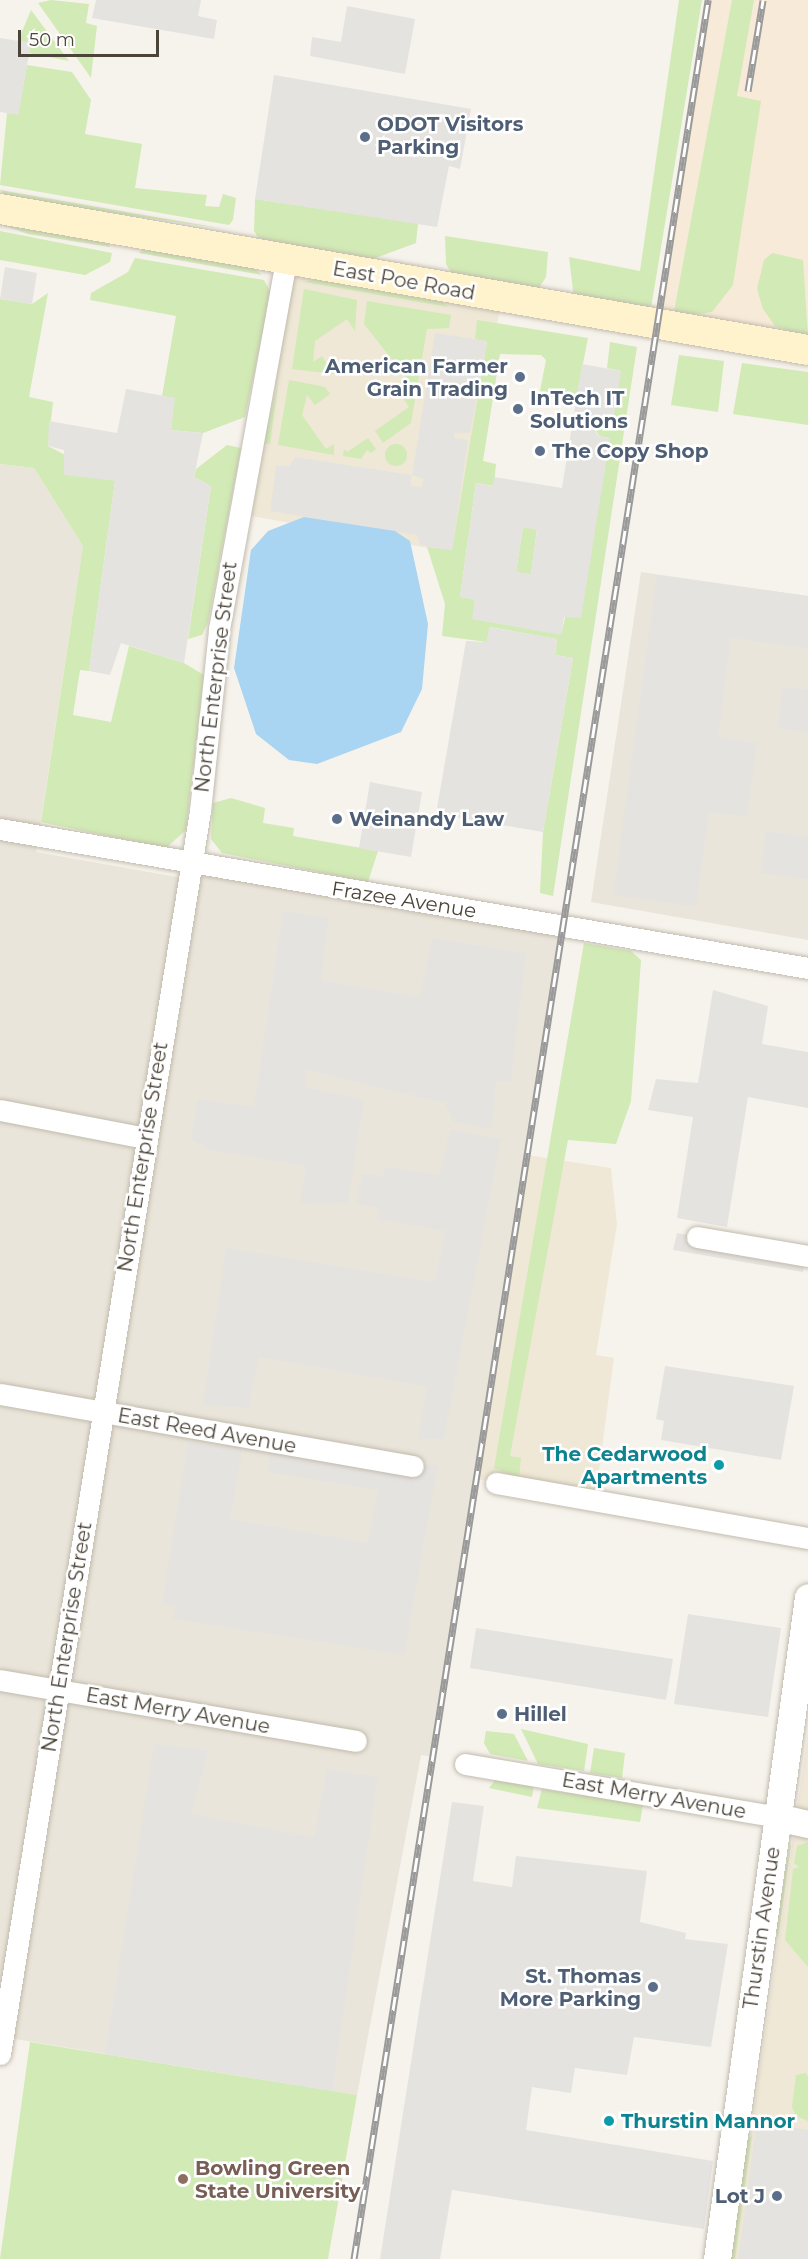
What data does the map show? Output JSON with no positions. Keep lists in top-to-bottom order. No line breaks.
{"streets":{"main road":["East Poe Road"],"street":["North Enterprise Street","Frazee Avenue","East Reed Avenue","East Merry Avenue","Thurstin Avenue"]},"crossings":[["East Poe Road","North Enterprise Street"],["North Enterprise Street","Frazee Avenue"],["North Enterprise Street","East Reed Avenue"],["North Enterprise Street","East Merry Avenue"],["East Merry Avenue","Thurstin Avenue"]],"places":["ODOT Visitors Parking","American Farmer Grain Trading","InTech IT Solutions","The Copy Shop","Weinandy Law","The Cedarwood Apartments","Hillel","St. Thomas More Parking","Thurstin Mannor","Bowling Green State University","Lot J"],"scale_bar":"50 m"}
